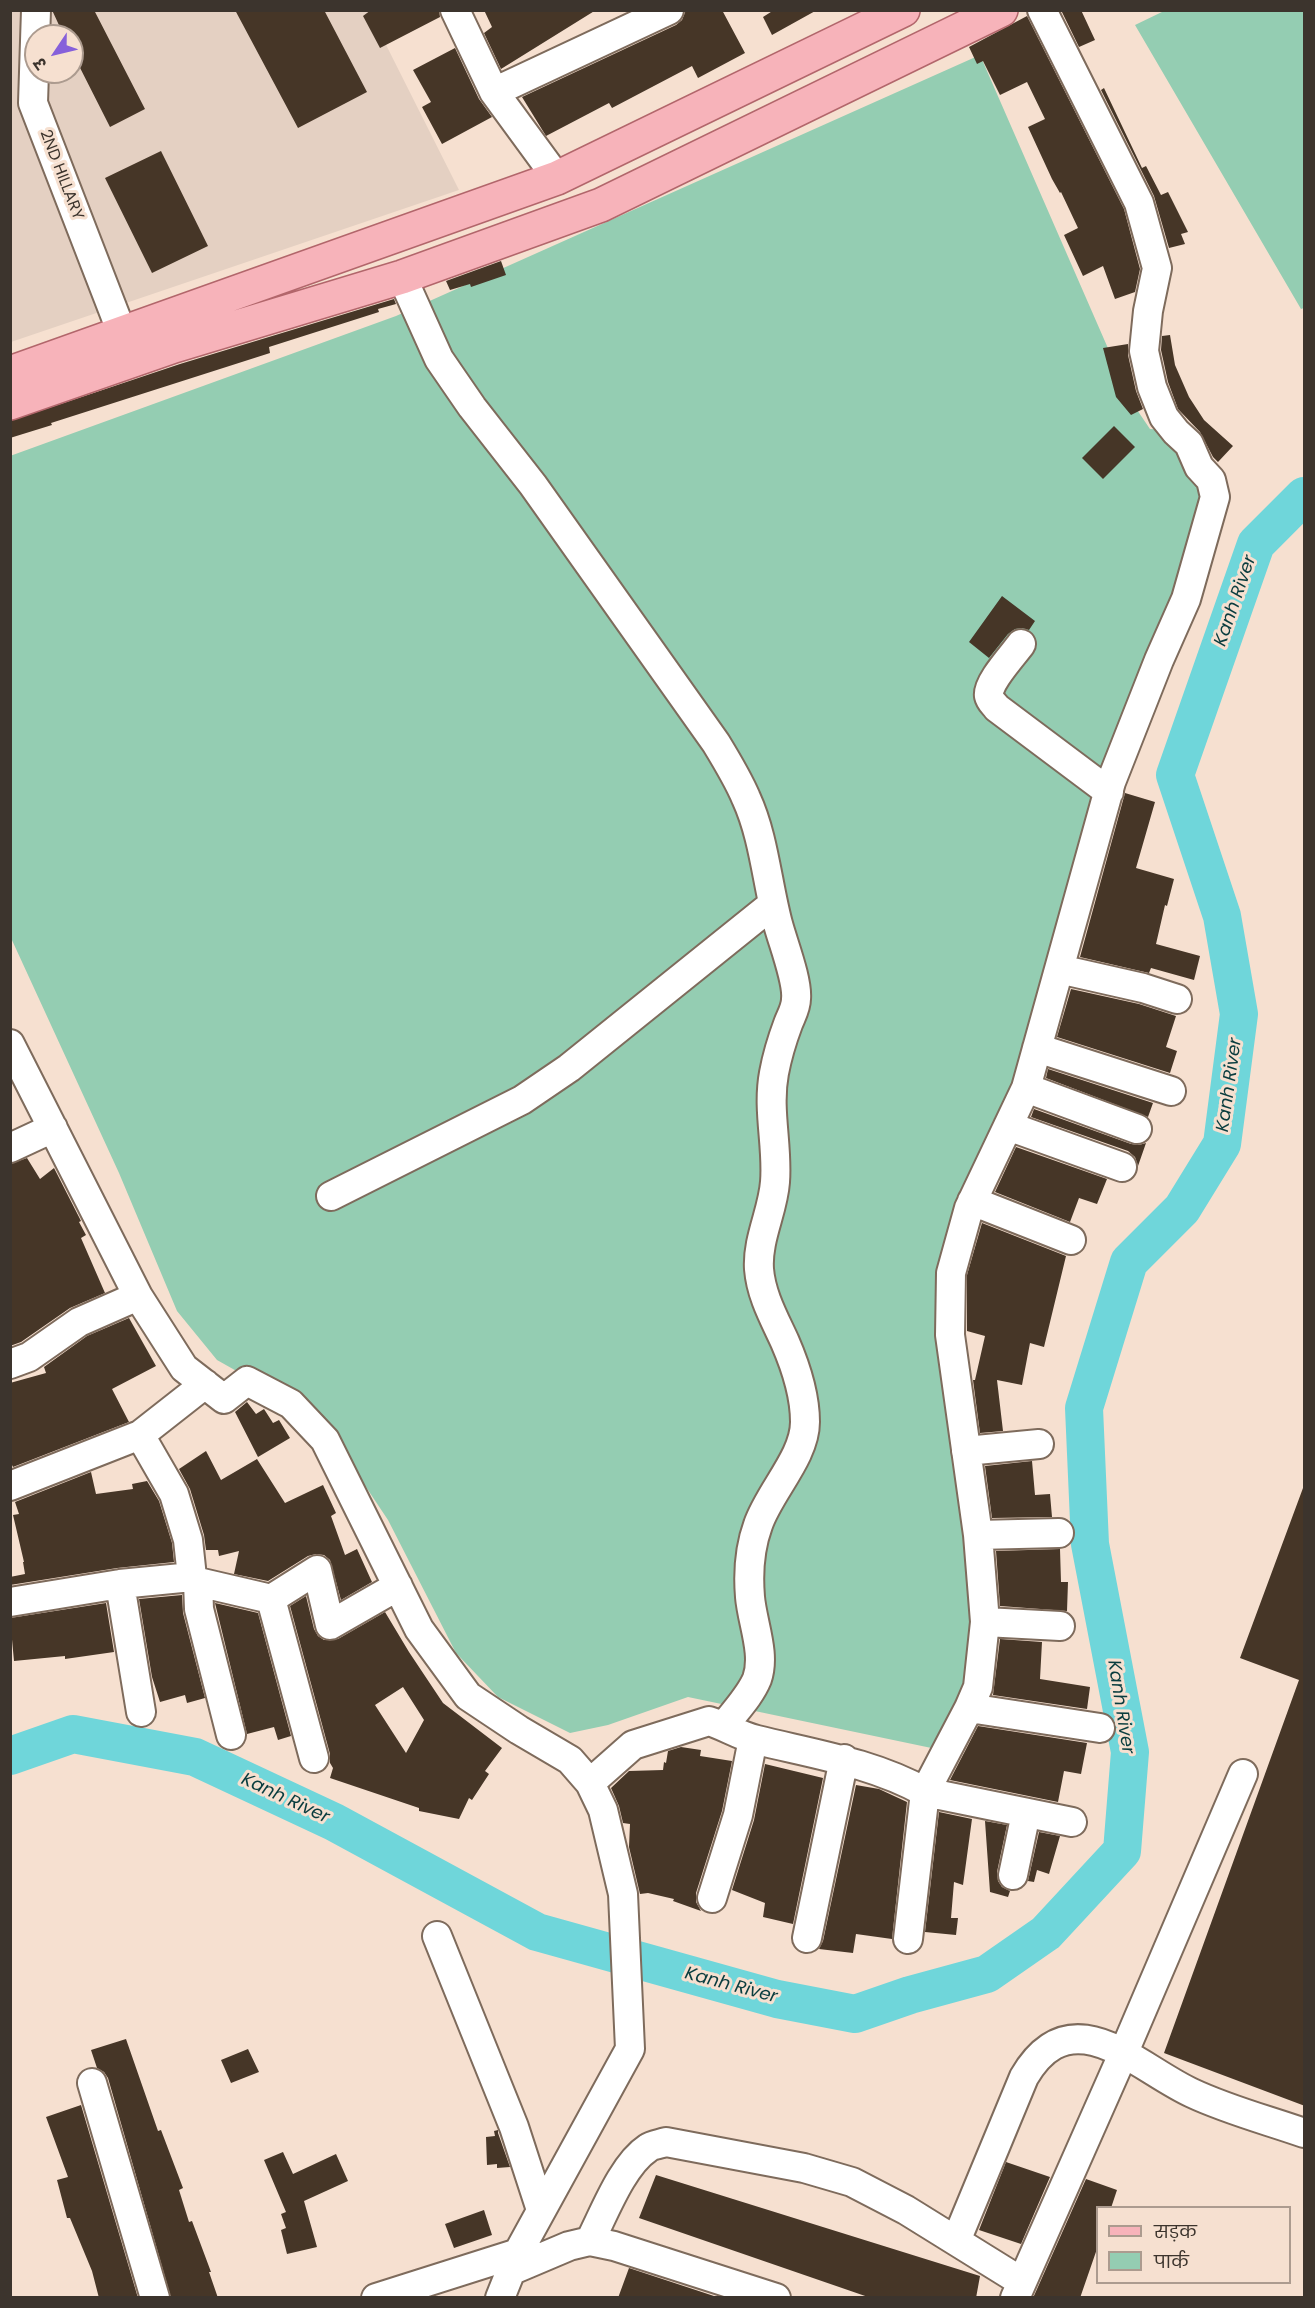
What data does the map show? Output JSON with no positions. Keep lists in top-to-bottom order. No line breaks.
{"streets":{"street":["2ND HILLARY"]},"water":["Kanh River"],"legend":["सड़क","पार्क"],"north":"bottom left"}
